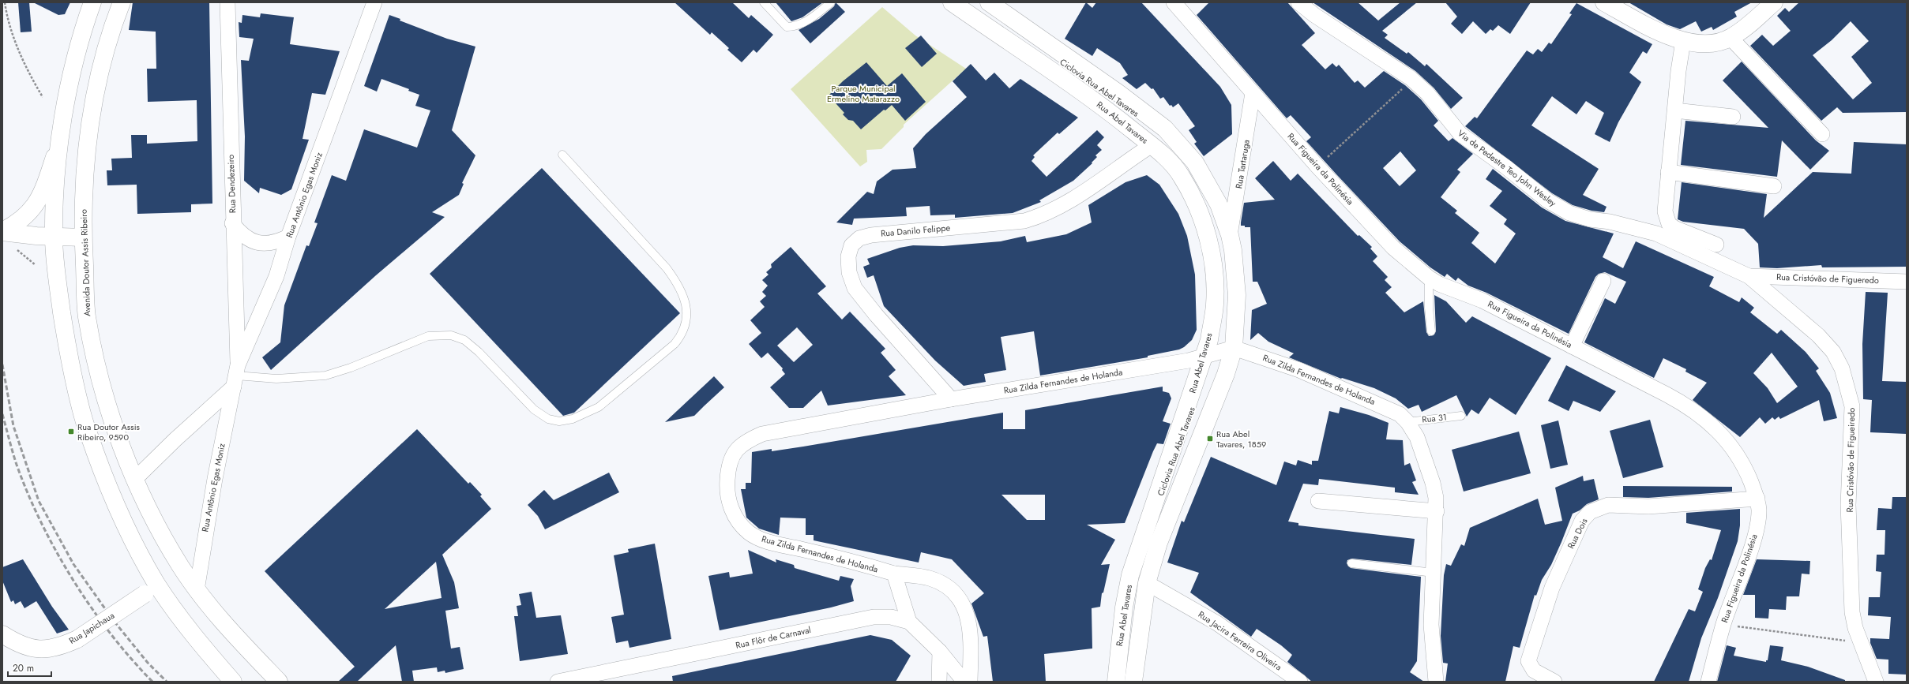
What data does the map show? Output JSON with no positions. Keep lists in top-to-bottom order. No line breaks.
{"streets":{"street":["Rua Abel Tavares","Rua Tartaruga","Via de Pedestre Teo John Wesley","Rua Figueira da Polinésia","Rua Dendezeiro","Rua Antônio Egas Moniz","Rua Danilo Felippe","Avenida Doutor Assis Ribeiro","Rua Cristóvão de Figueredo","Rua Zilda Fernandes de Holanda","Rua Cristóvão de Figueiredo","Rua Dois","Rua Japichaua","Rua Flôr de Carnaval","Rua Jacira Ferreira Oliveira"],"lane":["Rua 31"]},"crossings":[["Rua Abel Tavares","Rua Tartaruga"],["Rua Abel Tavares","Rua Danilo Felippe"],["Rua Abel Tavares","Rua Zilda Fernandes de Holanda"],["Rua Abel Tavares","Rua Jacira Ferreira Oliveira"],["Rua Tartaruga","Rua Figueira da Polinésia"],["Via de Pedestre Teo John Wesley","Rua Cristóvão de Figueredo"],["Via de Pedestre Teo John Wesley","Rua Cristóvão de Figueiredo"],["Rua Figueira da Polinésia","Rua Dois"],["Rua Dendezeiro","Rua Antônio Egas Moniz"],["Rua Antônio Egas Moniz","Avenida Doutor Assis Ribeiro"],["Rua Danilo Felippe","Rua Zilda Fernandes de Holanda"],["Rua Cristóvão de Figueredo","Rua Cristóvão de Figueiredo"],["Rua Zilda Fernandes de Holanda","Rua 31"]],"parks":["Parque Municipal Ermelino Matarazzo"],"places":{"transit":["Rua Doutor Assis Ribeiro, 9590","Rua Abel Tavares, 1859"]},"scale_bar":"20 m"}
